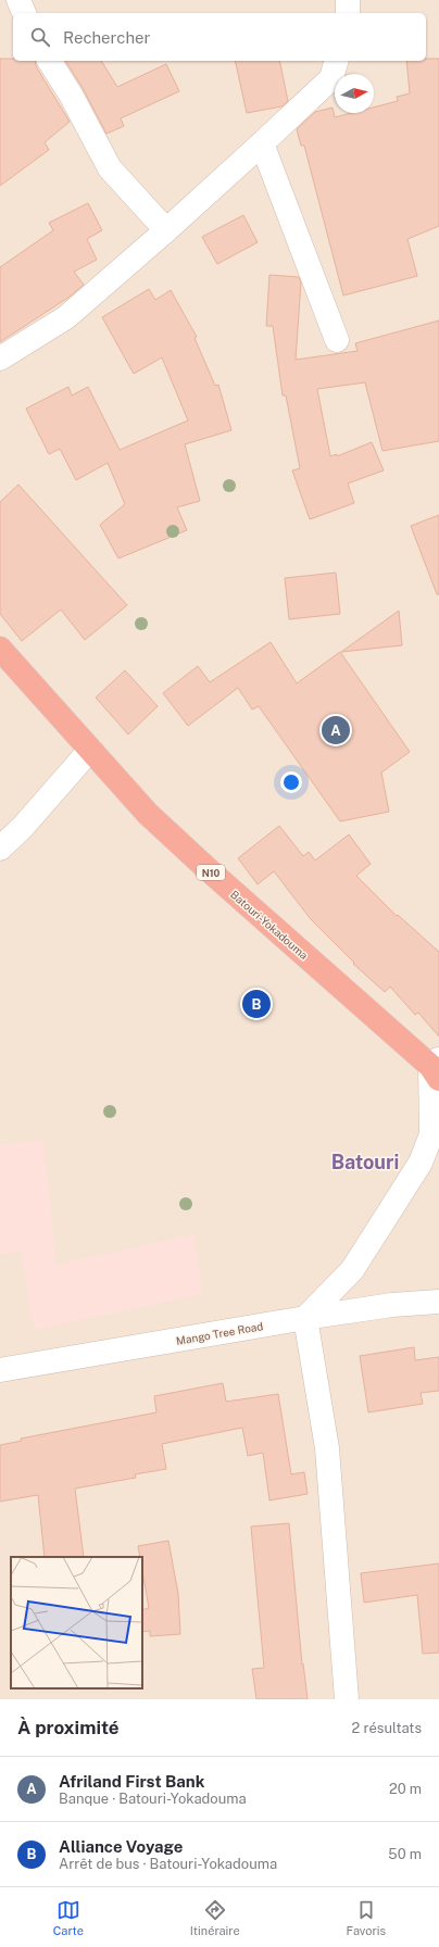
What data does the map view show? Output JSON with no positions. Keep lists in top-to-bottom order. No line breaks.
{"streets":{"highway":["N10","Batouri-Yokadouma"],"street":["Mango Tree Road"]},"districts":["Batouri"],"north":"right","page":{"search":"Rechercher","pins":["A","B"],"heading":["À proximité","2 résultats"],"list":[{"mark":"A","name":"Afriland First Bank","note":"Banque · Batouri-Yokadouma","value":"20 m"},{"mark":"B","name":"Alliance Voyage","note":"Arrêt de bus · Batouri-Yokadouma","value":"50 m"}],"nav":["Carte","Itinéraire","Favoris"]}}
